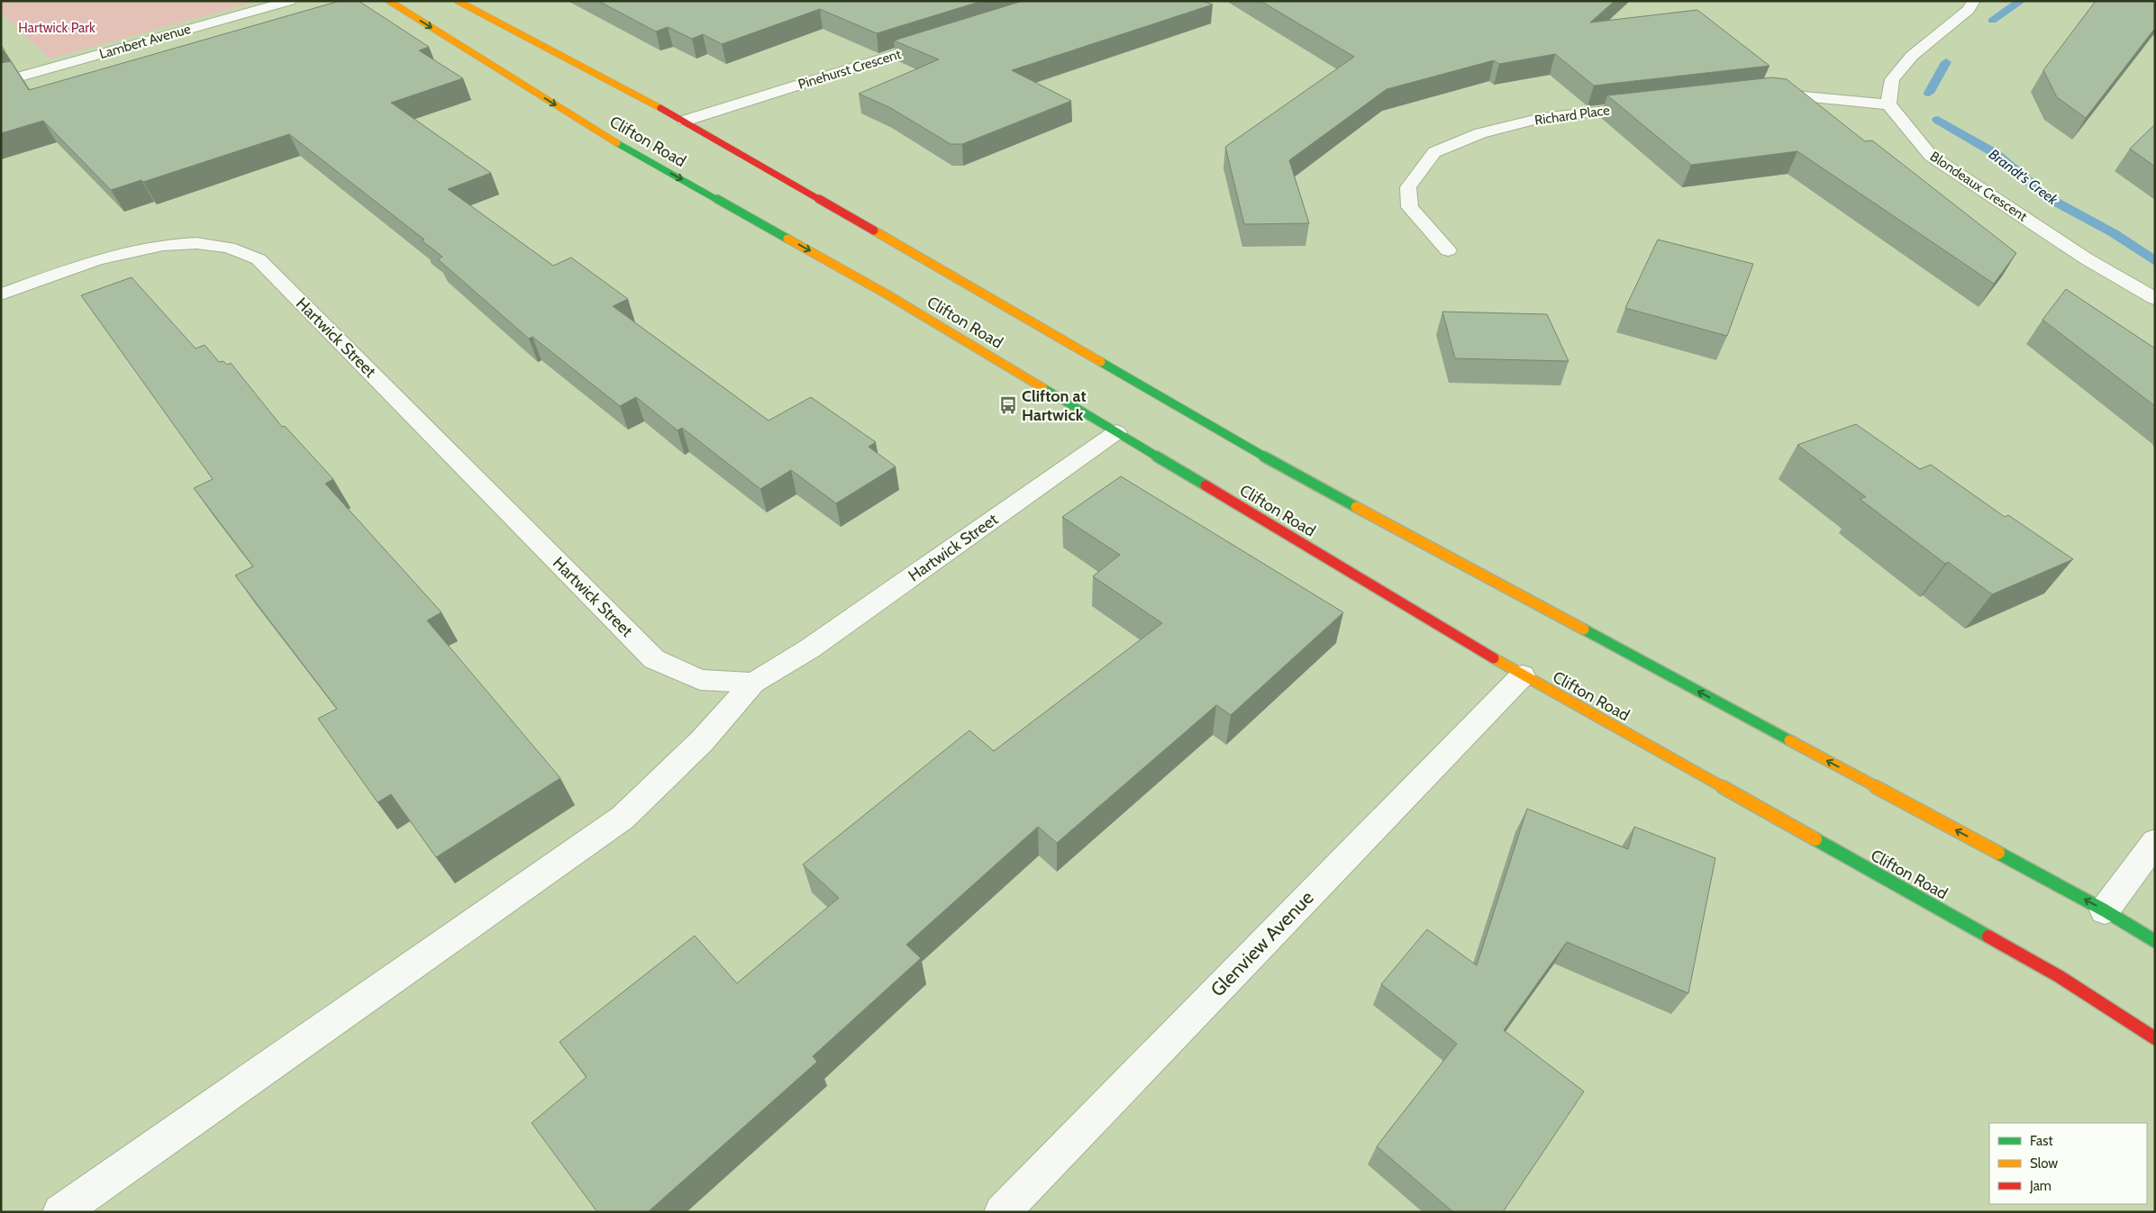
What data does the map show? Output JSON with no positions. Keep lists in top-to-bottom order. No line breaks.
{"streets":{"main road":["Clifton Road"],"street":["Lambert Avenue","Pinehurst Crescent","Richard Place","Blondeaux Crescent","Hartwick Street","Glenview Avenue"]},"crossings":[["Clifton Road","Hartwick Street"],["Clifton Road","Glenview Avenue"]],"water":["Brandt's Creek"],"parks":["Hartwick Park"],"places":{"bus stop":["Clifton at Hartwick"]},"legend":["Fast","Slow","Jam"]}
